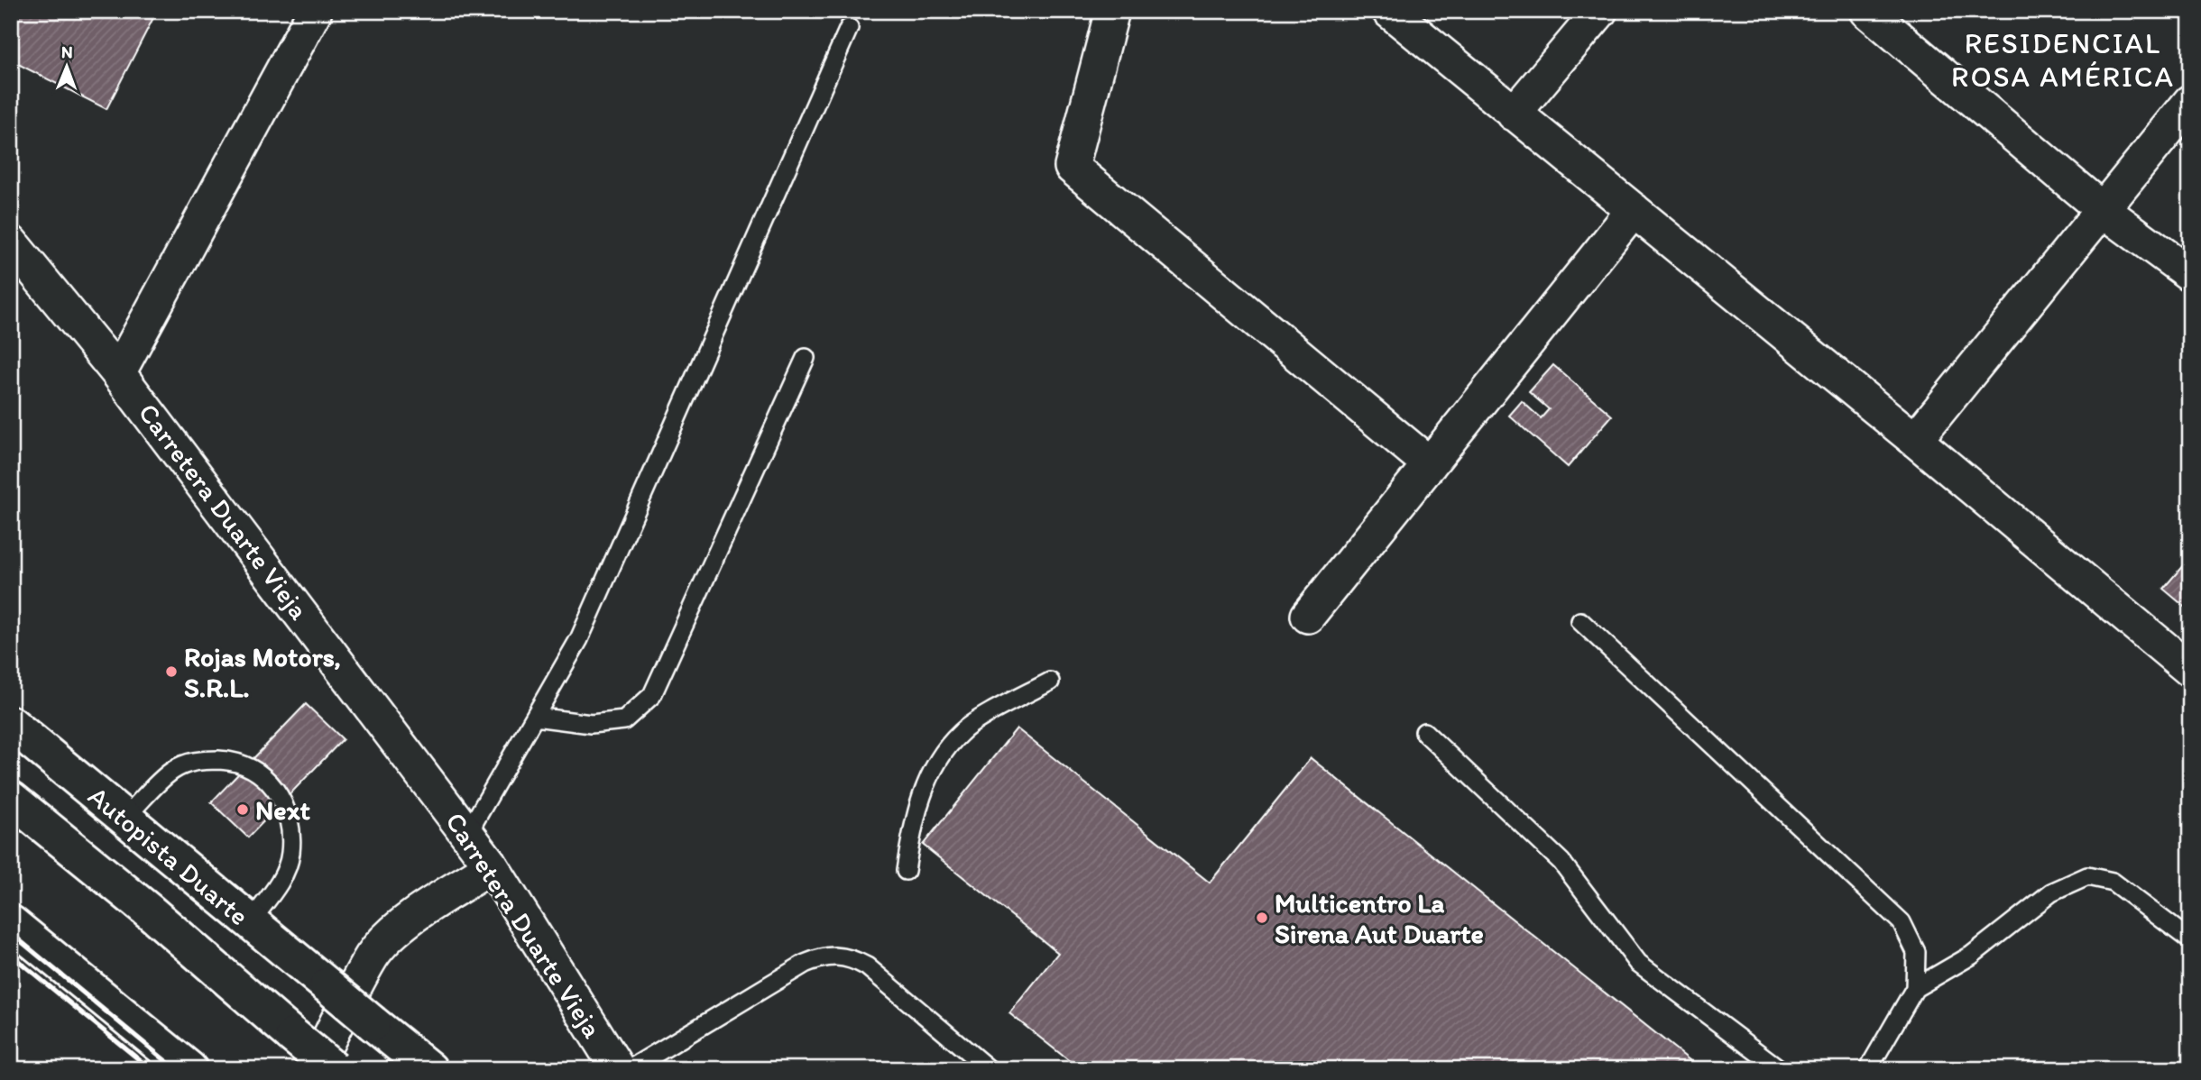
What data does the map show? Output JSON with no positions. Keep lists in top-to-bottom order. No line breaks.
{"streets":{"main road":["Autopista Duarte"],"street":["Carretera Duarte Vieja"]},"districts":["RESIDENCIAL ROSA AMÉRICA"],"places":["Rojas Motors, S.R.L.","Next","Multicentro La Sirena Aut Duarte"],"north":"top"}
